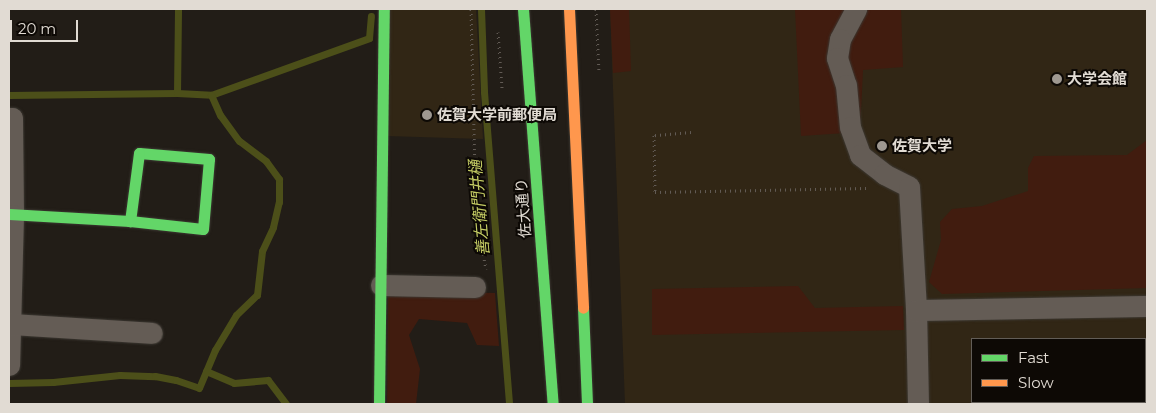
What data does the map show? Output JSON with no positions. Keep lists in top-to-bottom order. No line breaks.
{"streets":{"street":["佐大通り"]},"water":["善左衛門井樋"],"places":["大学会館","佐賀大学前郵便局","佐賀大学"],"legend":["Fast","Slow"],"scale_bar":"20 m"}
